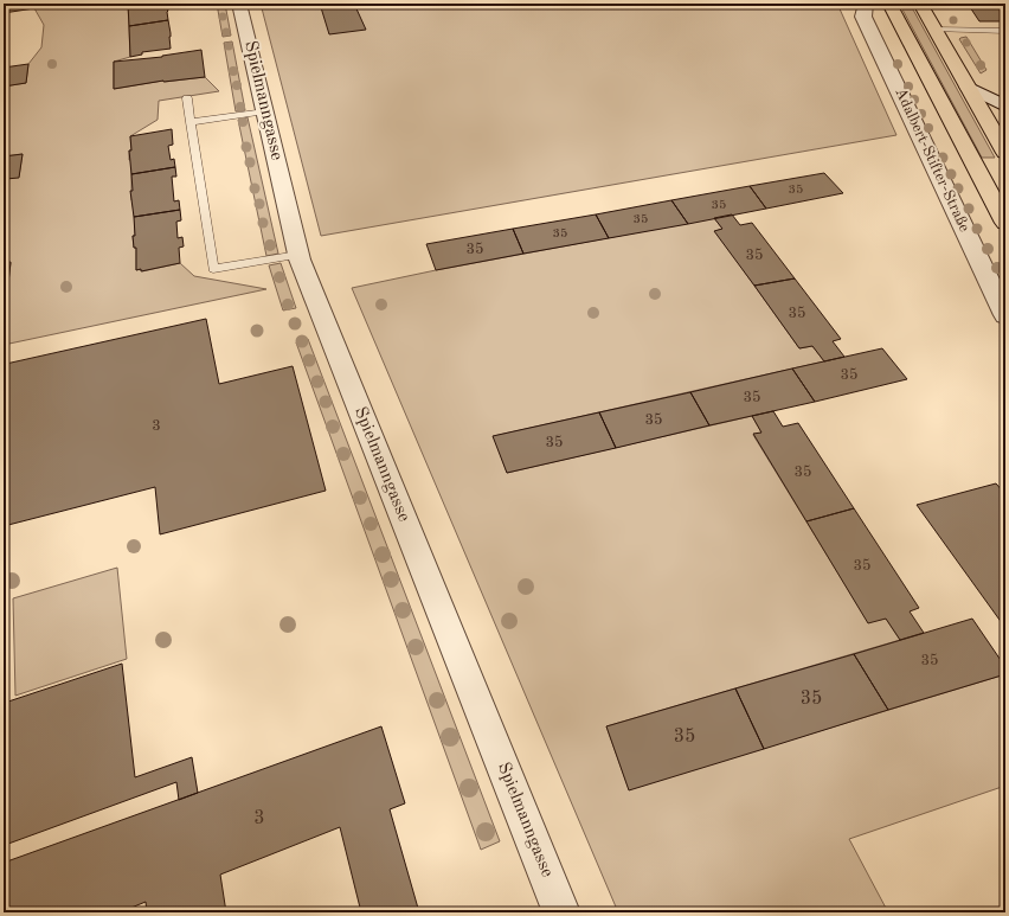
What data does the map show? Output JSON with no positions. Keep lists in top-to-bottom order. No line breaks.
{"streets":{"main road":["Adalbert-Stifter-Straße"],"street":["Spielmanngasse"]},"house_numbers":["35","35","35","35","35","35","35","35","35","35","3","35","35","35","35","35","35","3"]}
